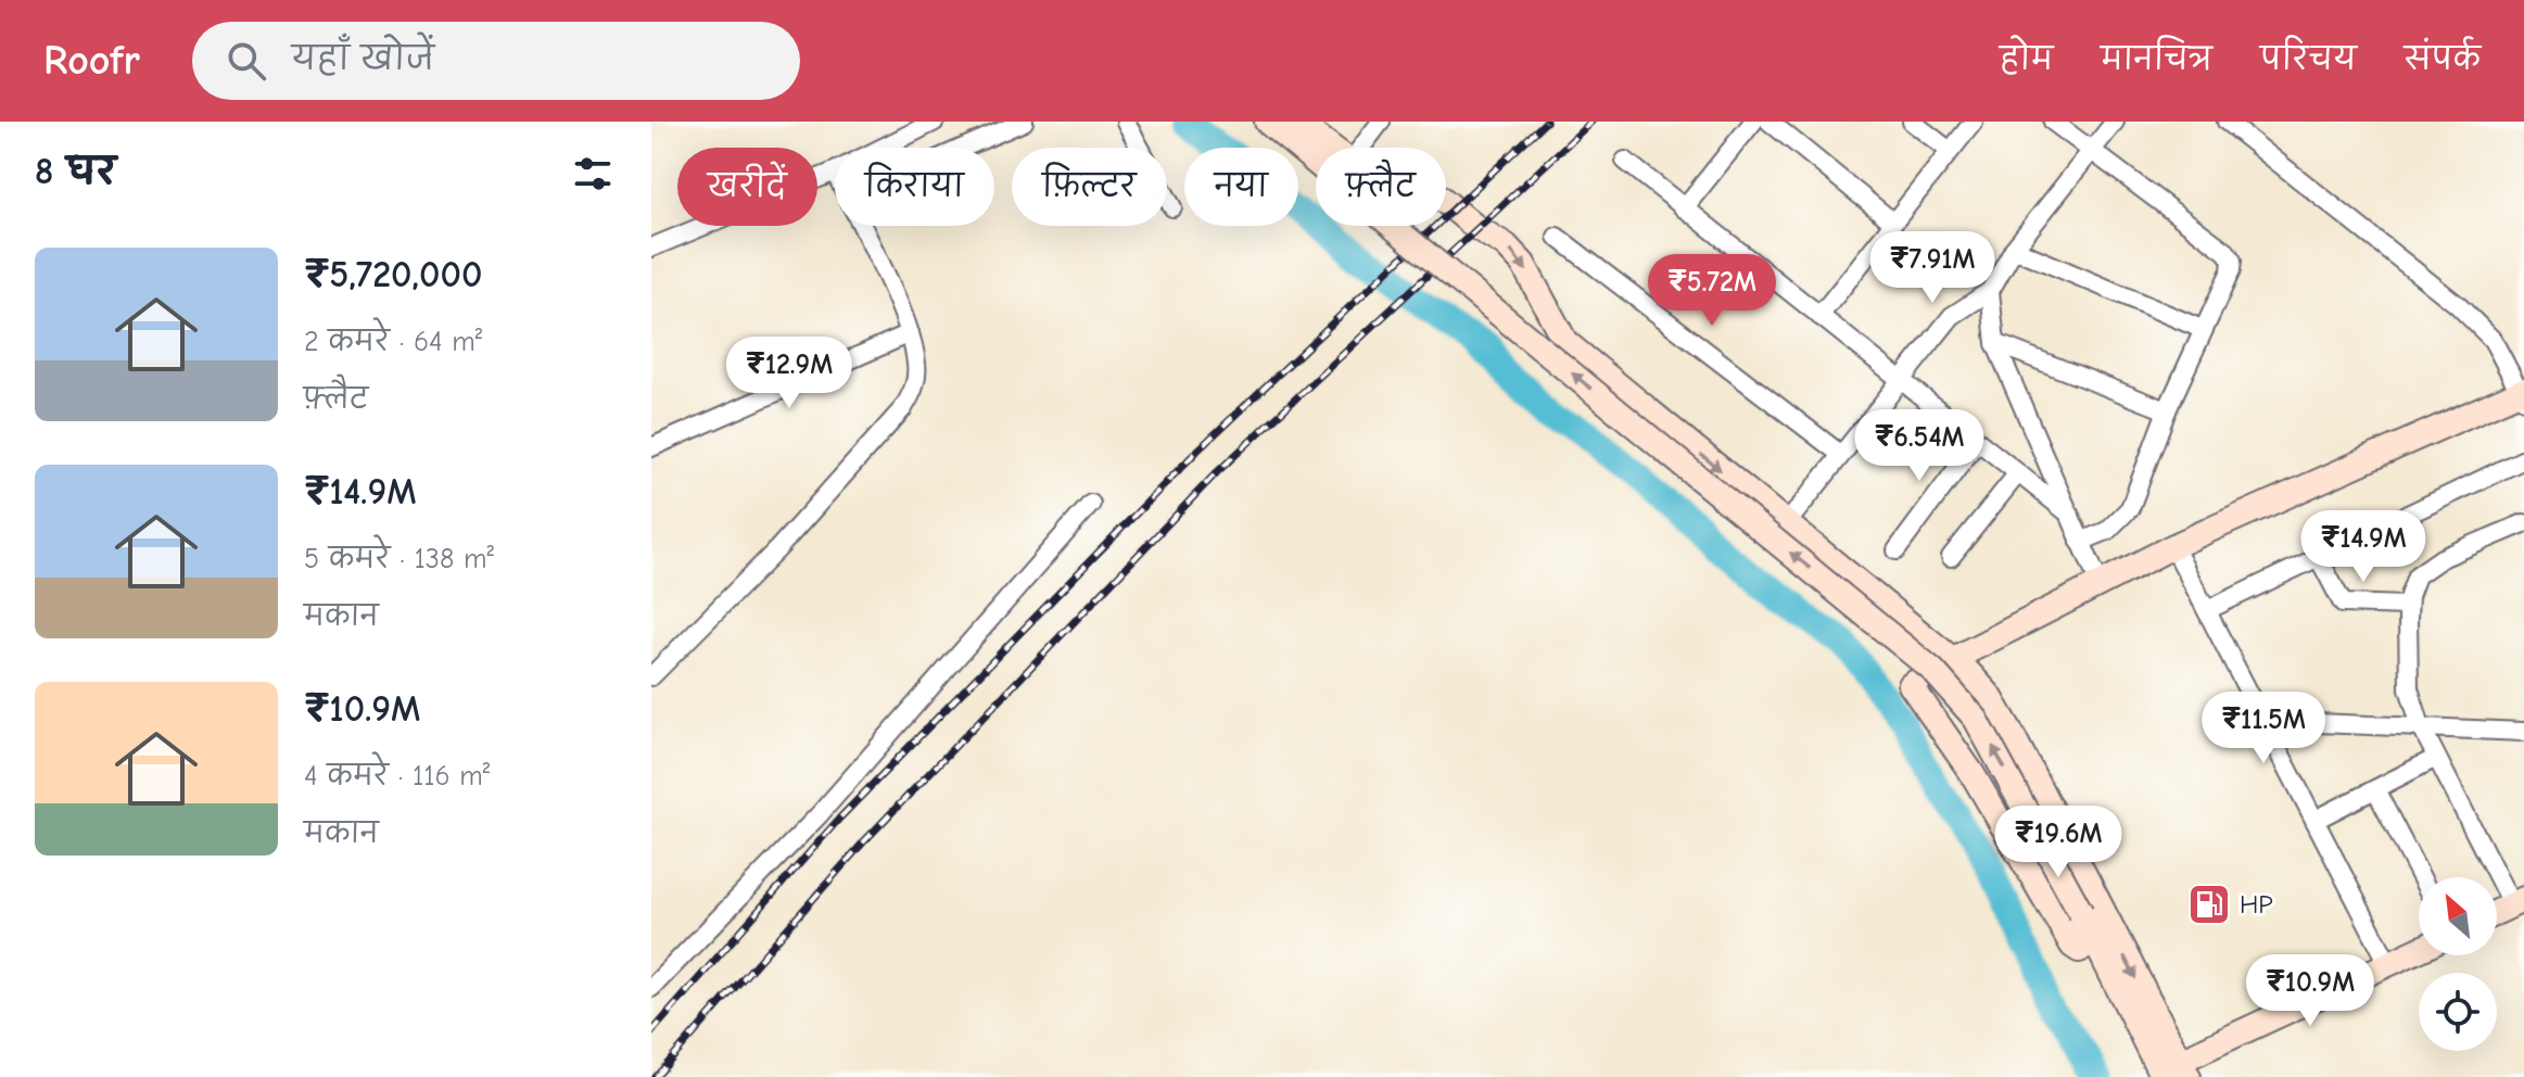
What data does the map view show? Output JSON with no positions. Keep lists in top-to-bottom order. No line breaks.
{"places":{"fuel station":["HP"]},"north":"top left","page":{"header":"Roofr","search":"यहाँ खोजें","nav":["होम","मानचित्र","परिचय","संपर्क"],"heading":"8 घर","chip":["खरीदें","किराया","फ़िल्टर","नया","फ़्लैट"],"list":[{"name":"₹5,720,000","note":"2 कमरे · 64 m² · फ़्लैट"},{"name":"₹14.9M","note":"5 कमरे · 138 m² · मकान"},{"name":"₹10.9M","note":"4 कमरे · 116 m² · मकान"}],"price":["₹7.91M","₹5.72M","₹12.9M","₹6.54M","₹14.9M","₹11.5M","₹19.6M","₹10.9M"]}}
